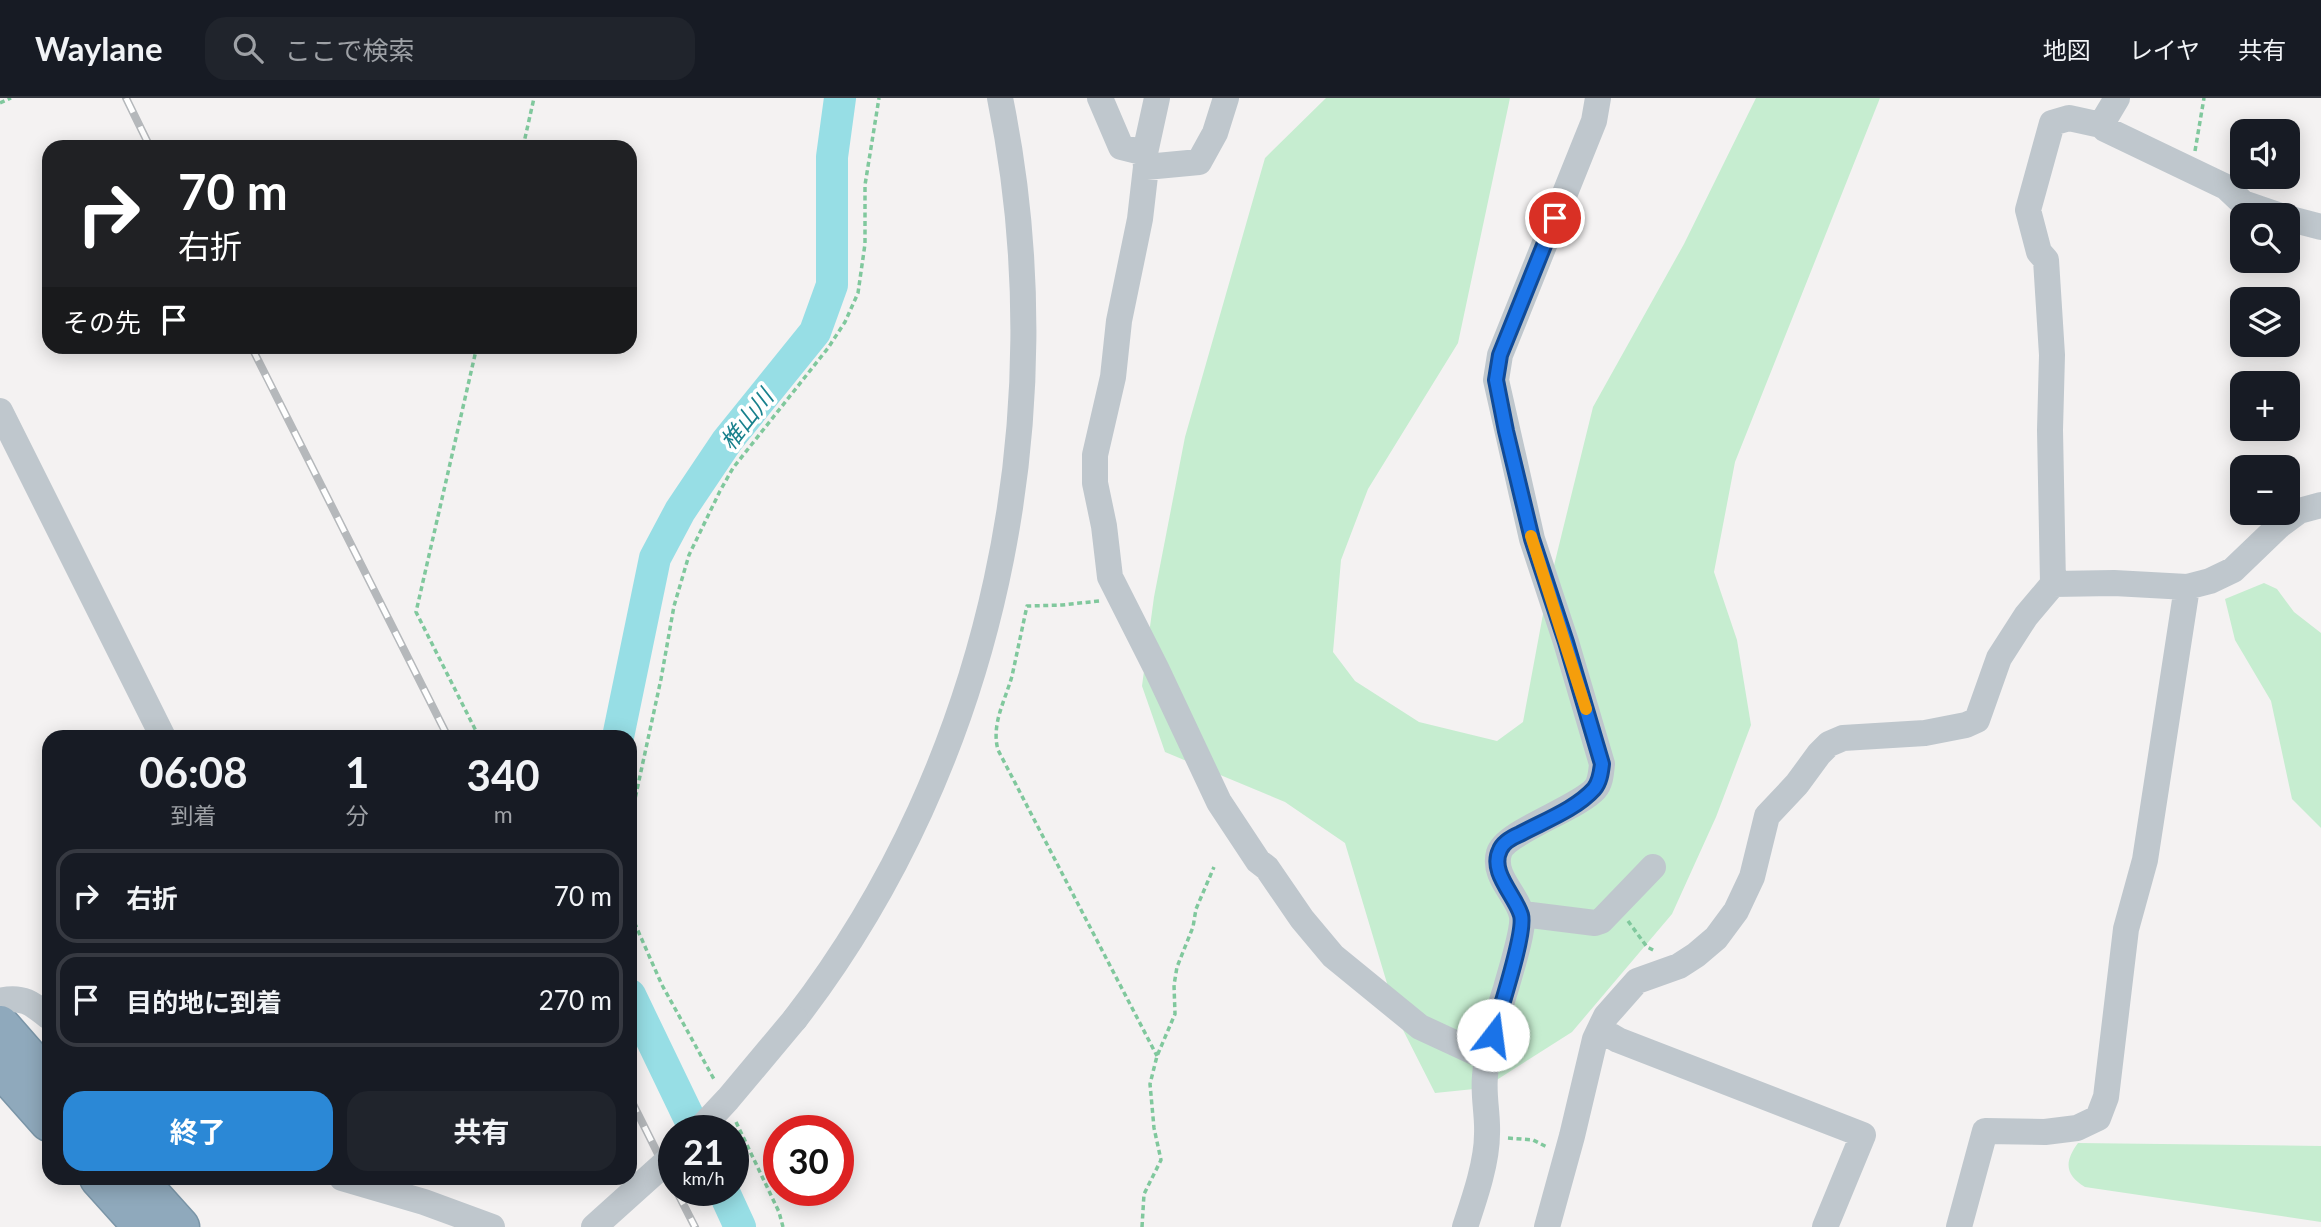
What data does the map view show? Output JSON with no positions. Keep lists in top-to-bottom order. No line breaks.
{"water":["椎山川"],"page":{"header":"Waylane","search":"ここで検索","nav":["地図","レイヤ","共有"],"map_buttons":["+","−"],"turn":["70 m","右折"],"then":"その先","eta":["06:08","到着","1","分","340","m"],"list":[{"name":"右折","value":"70 m"},{"name":"目的地に到着","value":"270 m"}],"buttons":["終了","共有"],"speed":"21 km/h","limit":"30"}}
